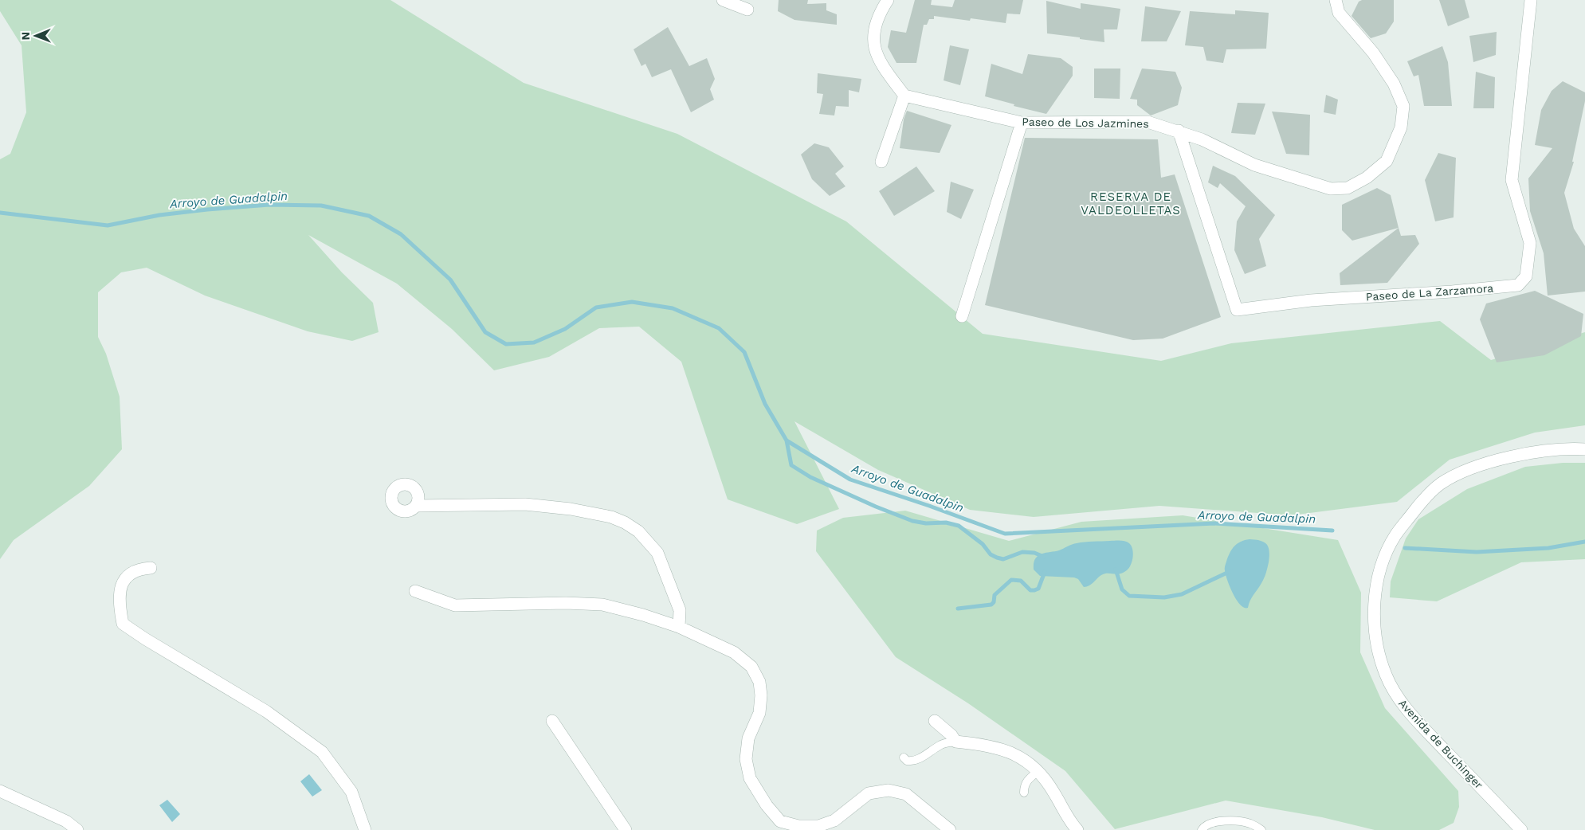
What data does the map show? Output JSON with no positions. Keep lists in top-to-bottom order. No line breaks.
{"streets":{"street":["Paseo de Los Jazmines","Paseo de La Zarzamora","Avenida de Buchinger"]},"crossings":[["Paseo de Los Jazmines","Paseo de La Zarzamora"]],"districts":["RESERVA DE VALDEOLLETAS"],"water":["Arroyo de Guadalpin"],"north":"left"}
